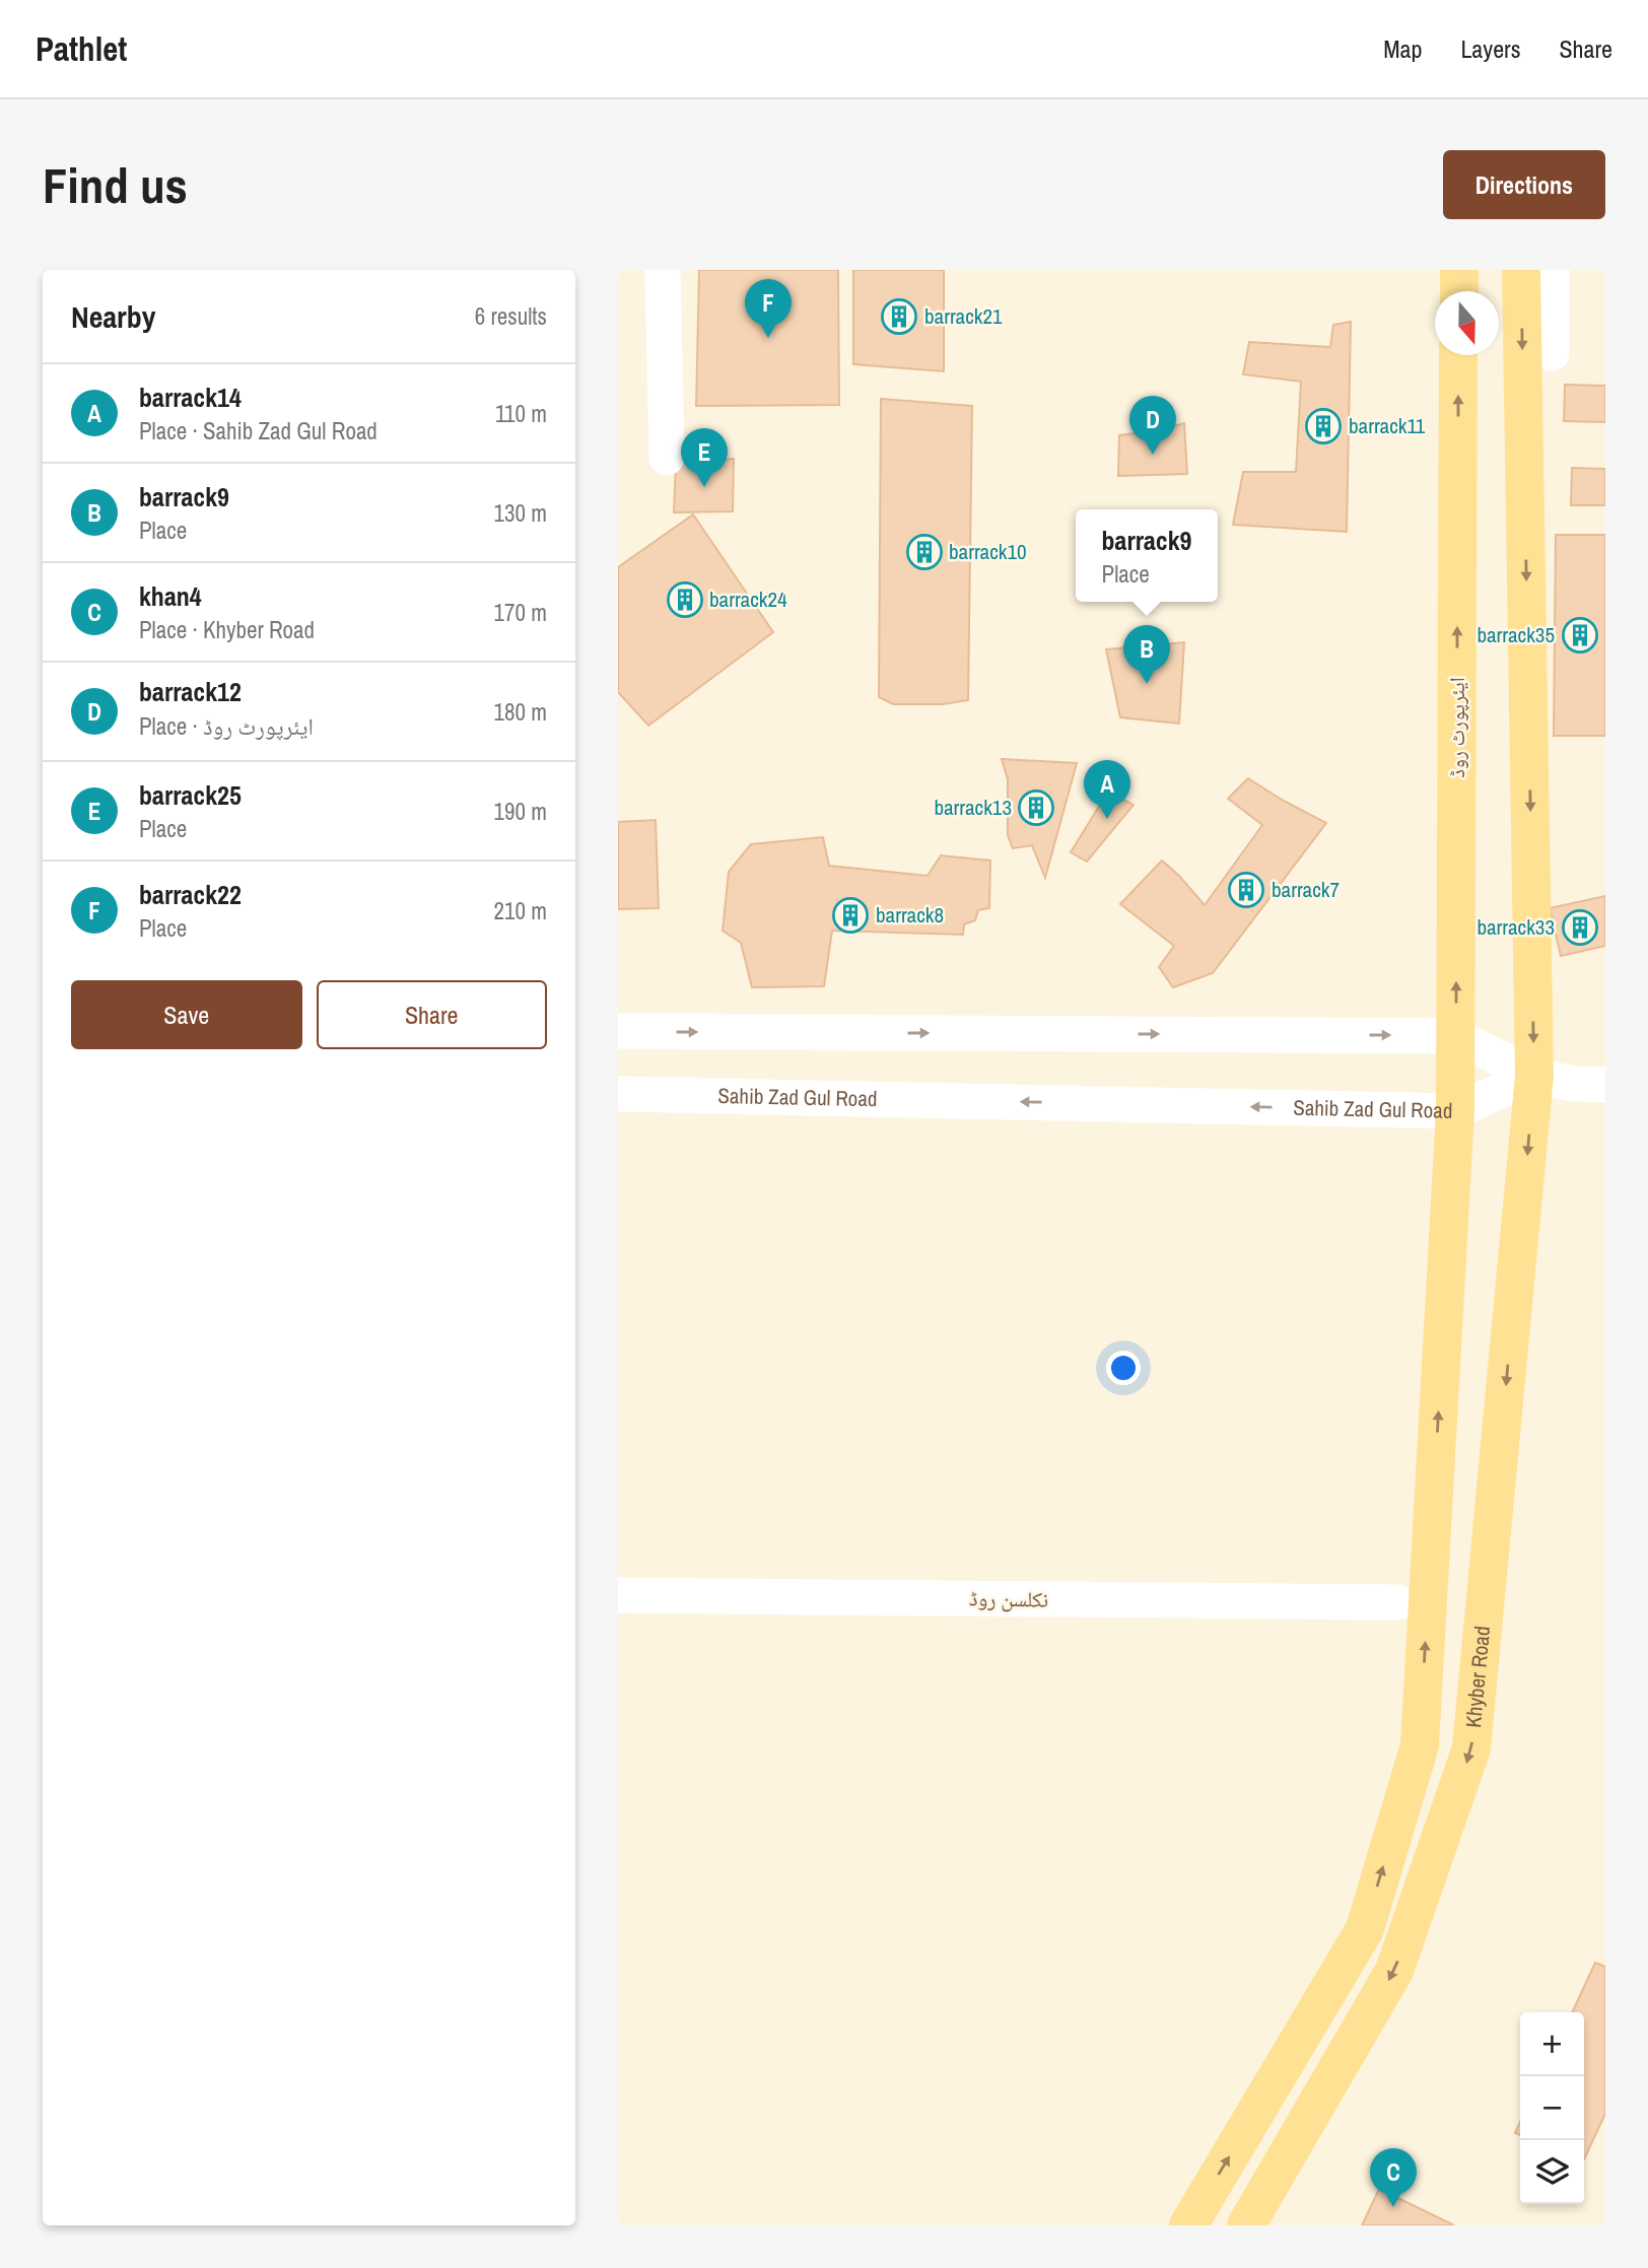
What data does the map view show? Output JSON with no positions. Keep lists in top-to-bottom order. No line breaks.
{"streets":{"main road":["ایئرپورٹ روڈ","Khyber Road"],"street":["Sahib Zad Gul Road","نکلسن روڈ"]},"crossings":[["ایئرپورٹ روڈ","Sahib Zad Gul Road"],["Sahib Zad Gul Road","Khyber Road"]],"one_way":["ایئرپورٹ روڈ"],"places":{"building":["barrack21","barrack11","barrack10","barrack24","barrack35","barrack13","barrack7","barrack8","barrack33"]},"north":"bottom","page":{"header":"Pathlet","nav":["Map","Layers","Share"],"buttons":["Directions",["Save","Share"]],"title":"Find us","heading":["Nearby","6 results"],"pins":["F","D","E","B","A","C"],"list":[{"mark":"A","name":"barrack14","note":"Place · Sahib Zad Gul Road","value":"110 m"},{"mark":"B","name":"barrack9","note":"Place","value":"130 m"},{"mark":"C","name":"khan4","note":"Place · Khyber Road","value":"170 m"},{"mark":"D","name":"barrack12","note":"Place · ایئرپورٹ روڈ","value":"180 m"},{"mark":"E","name":"barrack25","note":"Place","value":"190 m"},{"mark":"F","name":"barrack22","note":"Place","value":"210 m"}],"popup":["barrack9","Place"],"map_buttons":["+","−"]}}
